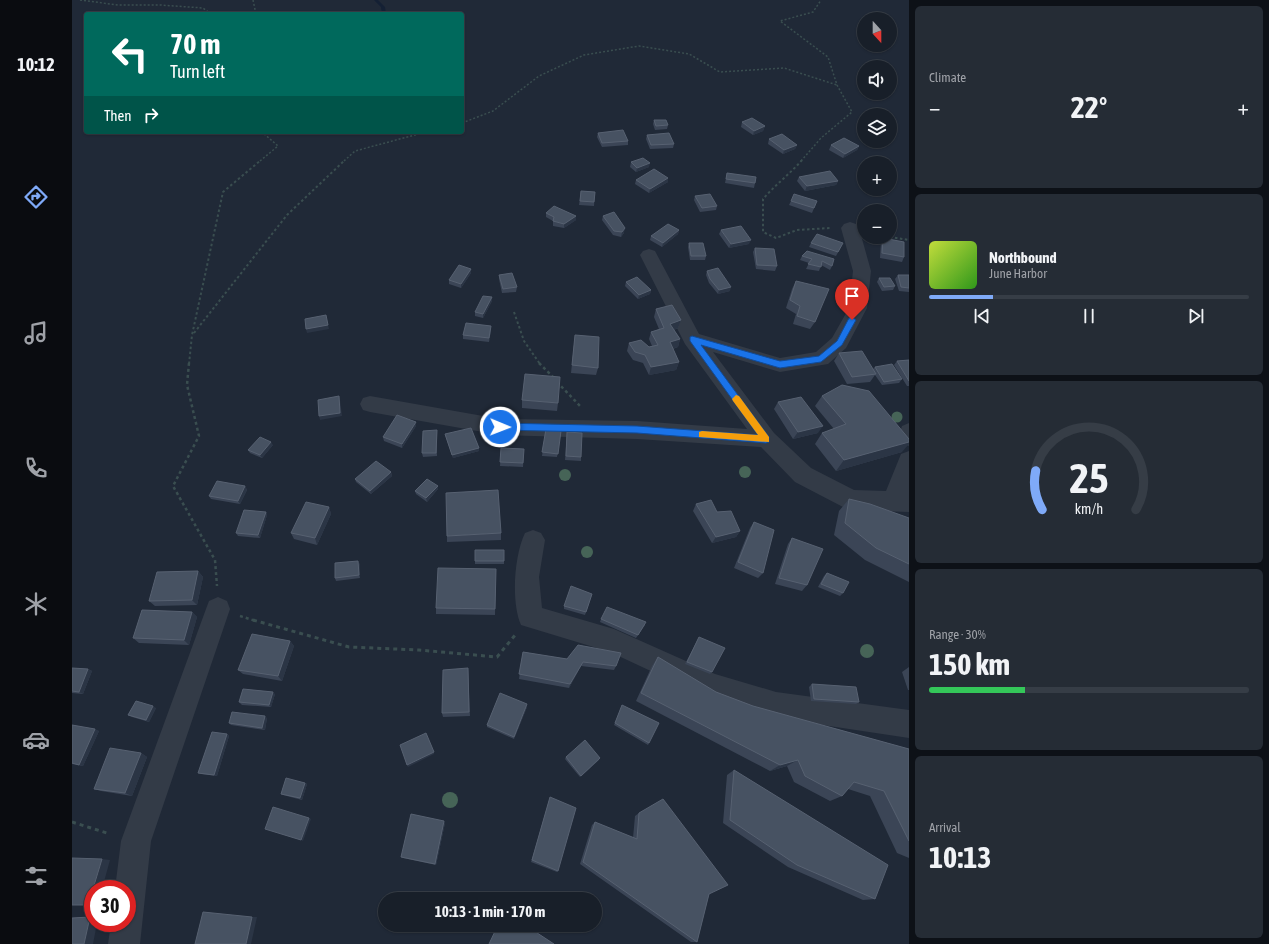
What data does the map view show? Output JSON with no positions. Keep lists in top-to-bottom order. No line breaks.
{"north":"bottom","page":{"tabs":"10:12","tile":["Climate",["Range · 30%","150 km"],["Arrival","10:13"]],"map_buttons":["+","−"],"turn":["70 m","Turn left"],"heat":["−","22°","+"],"then":"Then","song":["Northbound","June Harbor"],"limit":"30","trip":"10:13 · 1 min · 170 m","gauge":["25","km/h"]}}
